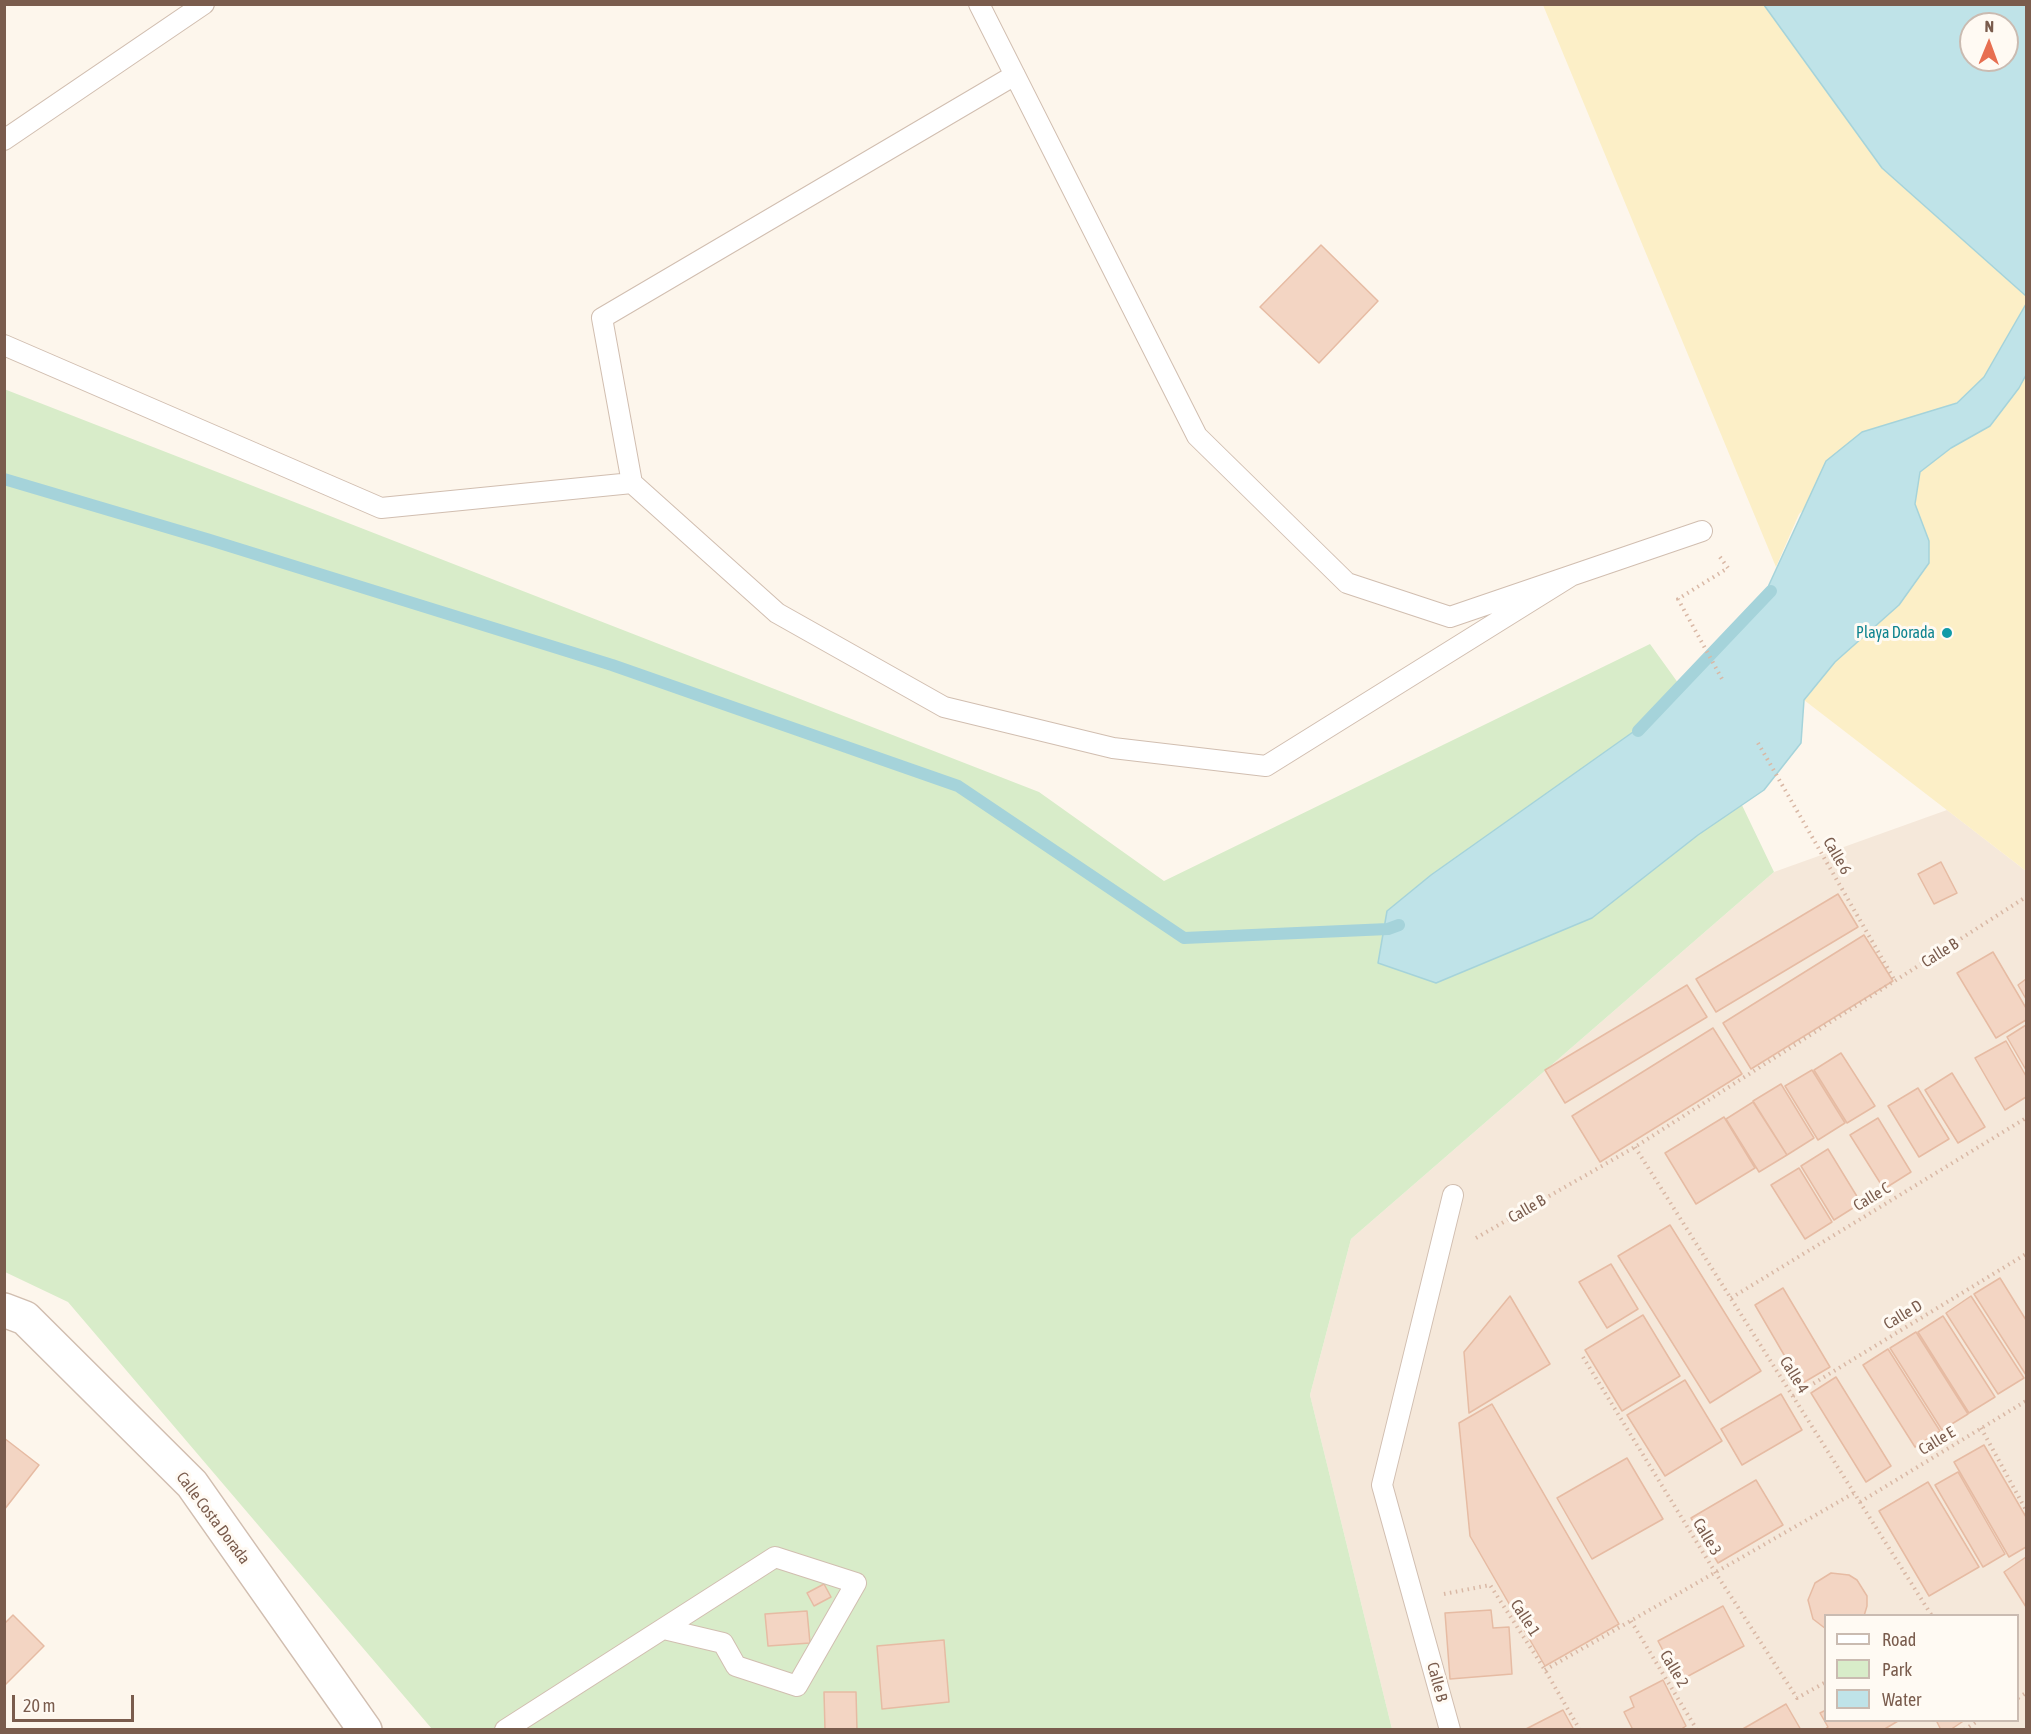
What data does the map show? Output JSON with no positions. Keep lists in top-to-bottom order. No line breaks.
{"streets":{"street":["Calle Costa Dorada"],"lane":["Calle B"],"path":["Calle 6","Calle C","Calle D","Calle 4","Calle E","Calle 3","Calle 1","Calle 2"]},"crossings":[["Calle 6","Calle B"],["Calle B","Calle 4"],["Calle B","Calle 1"],["Calle C","Calle 4"],["Calle D","Calle 4"],["Calle 4","Calle E"]],"places":["Playa Dorada"],"legend":["Road","Park","Water"],"scale_bar":"20 m","north":"top"}
